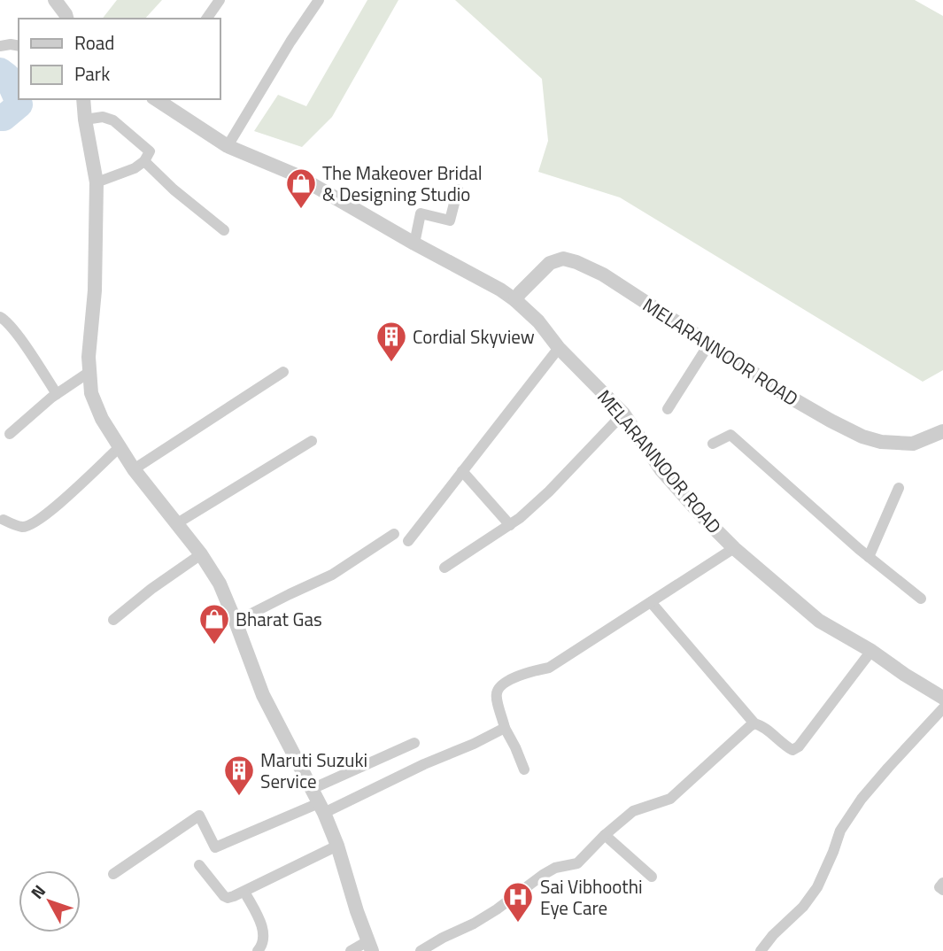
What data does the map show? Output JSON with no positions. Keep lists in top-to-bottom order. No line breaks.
{"streets":{"street":["MELARANNOOR ROAD"]},"places":{"shop":["The Makeover Bridal & Designing Studio","Bharat Gas"],"building":["Cordial Skyview","Maruti Suzuki Service"],"hospital":["Sai Vibhoothi Eye Care"]},"legend":["Road","Park"],"north":"top left"}
